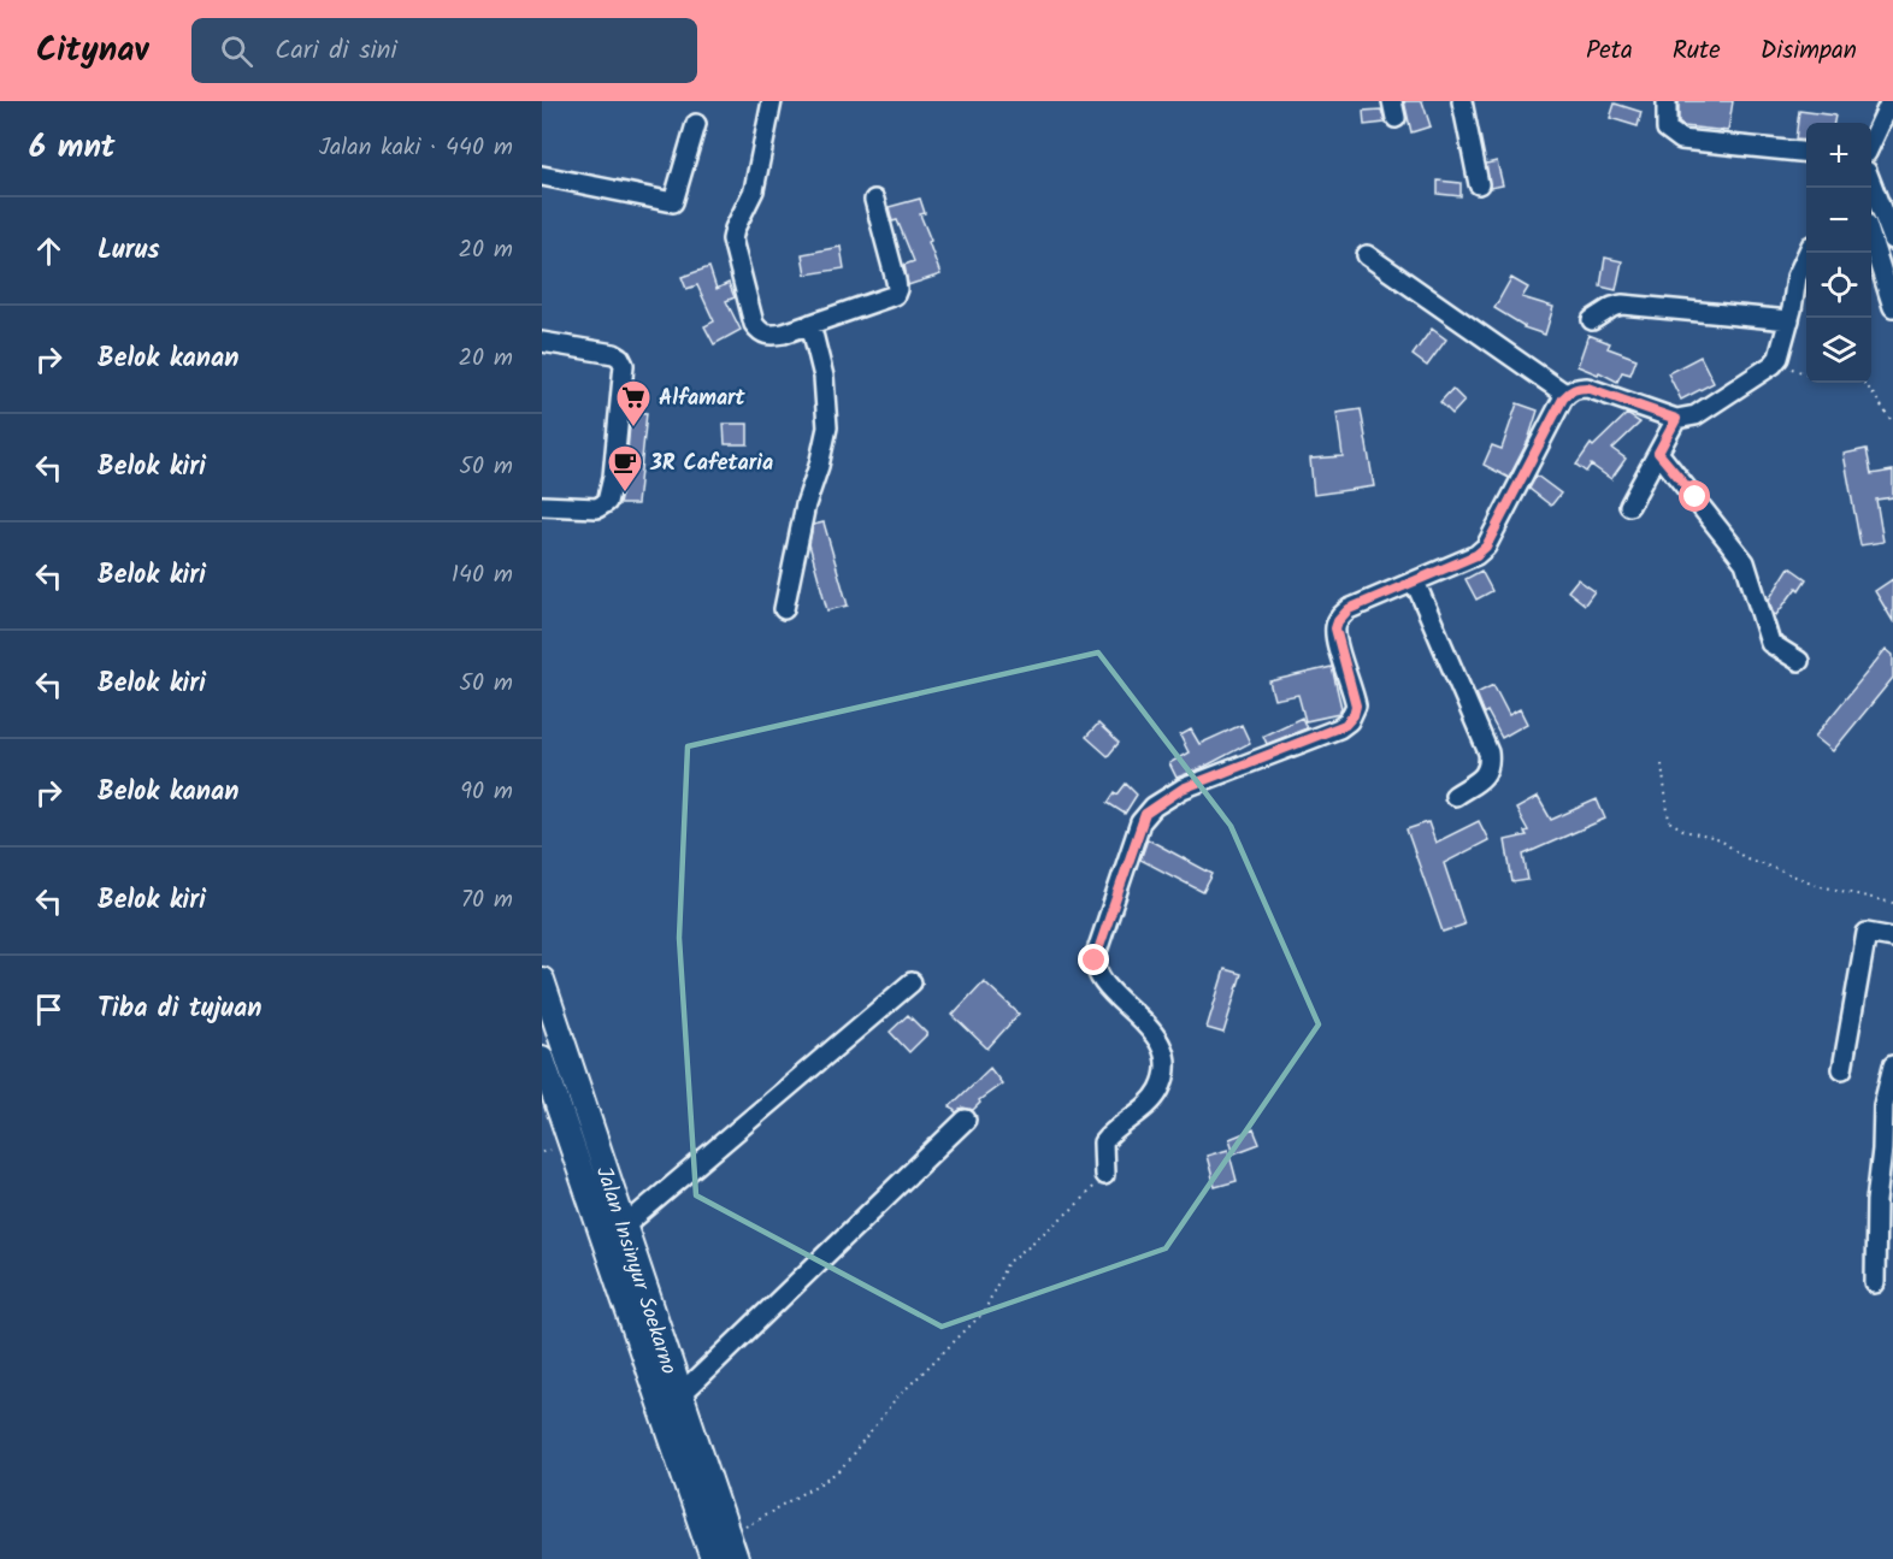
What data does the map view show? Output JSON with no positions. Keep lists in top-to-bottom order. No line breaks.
{"streets":{"main road":["Jalan Insinyur Soekarno"]},"places":{"supermarket":["Alfamart"],"cafe":["3R Cafetaria"]},"page":{"header":"Citynav","search":"Cari di sini","nav":["Peta","Rute","Disimpan"],"heading":["6 mnt","Jalan kaki · 440 m"],"map_buttons":["+","−"],"list":[["Lurus","20 m"],["Belok kanan","20 m"],["Belok kiri","50 m"],["Belok kiri","140 m"],["Belok kiri","50 m"],["Belok kanan","90 m"],["Belok kiri","70 m"],"Tiba di tujuan"]}}
